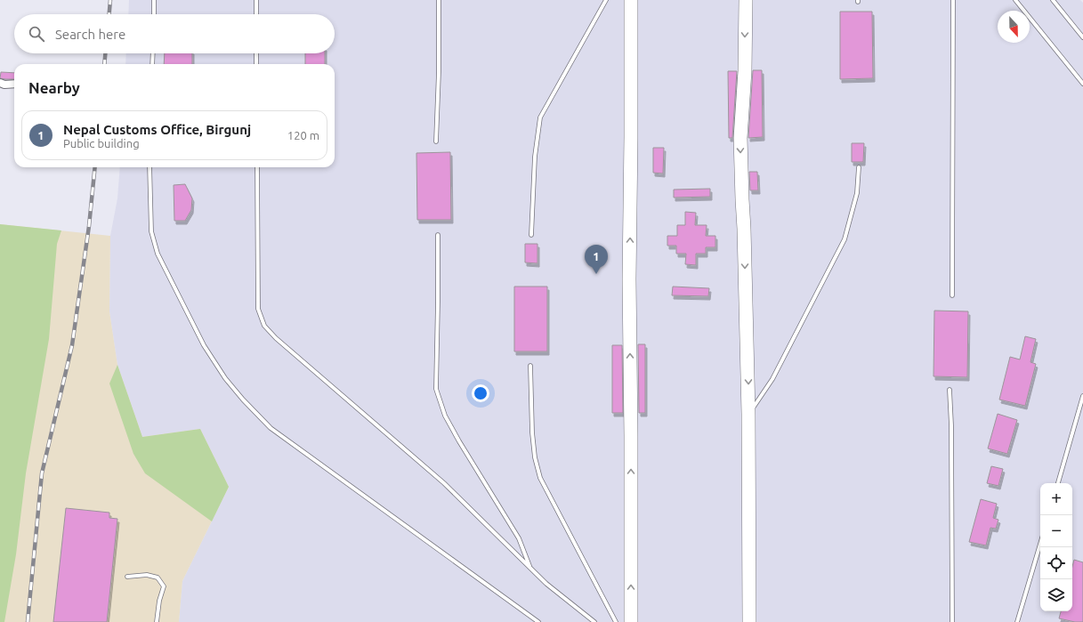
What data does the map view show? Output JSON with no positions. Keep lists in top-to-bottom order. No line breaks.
{"north":"bottom","page":{"search":"Search here","heading":"Nearby","list":[{"mark":"1","name":"Nepal Customs Office, Birgunj","note":"Public building","value":"120 m"}],"pins":"1","map_buttons":["+","−"]}}
